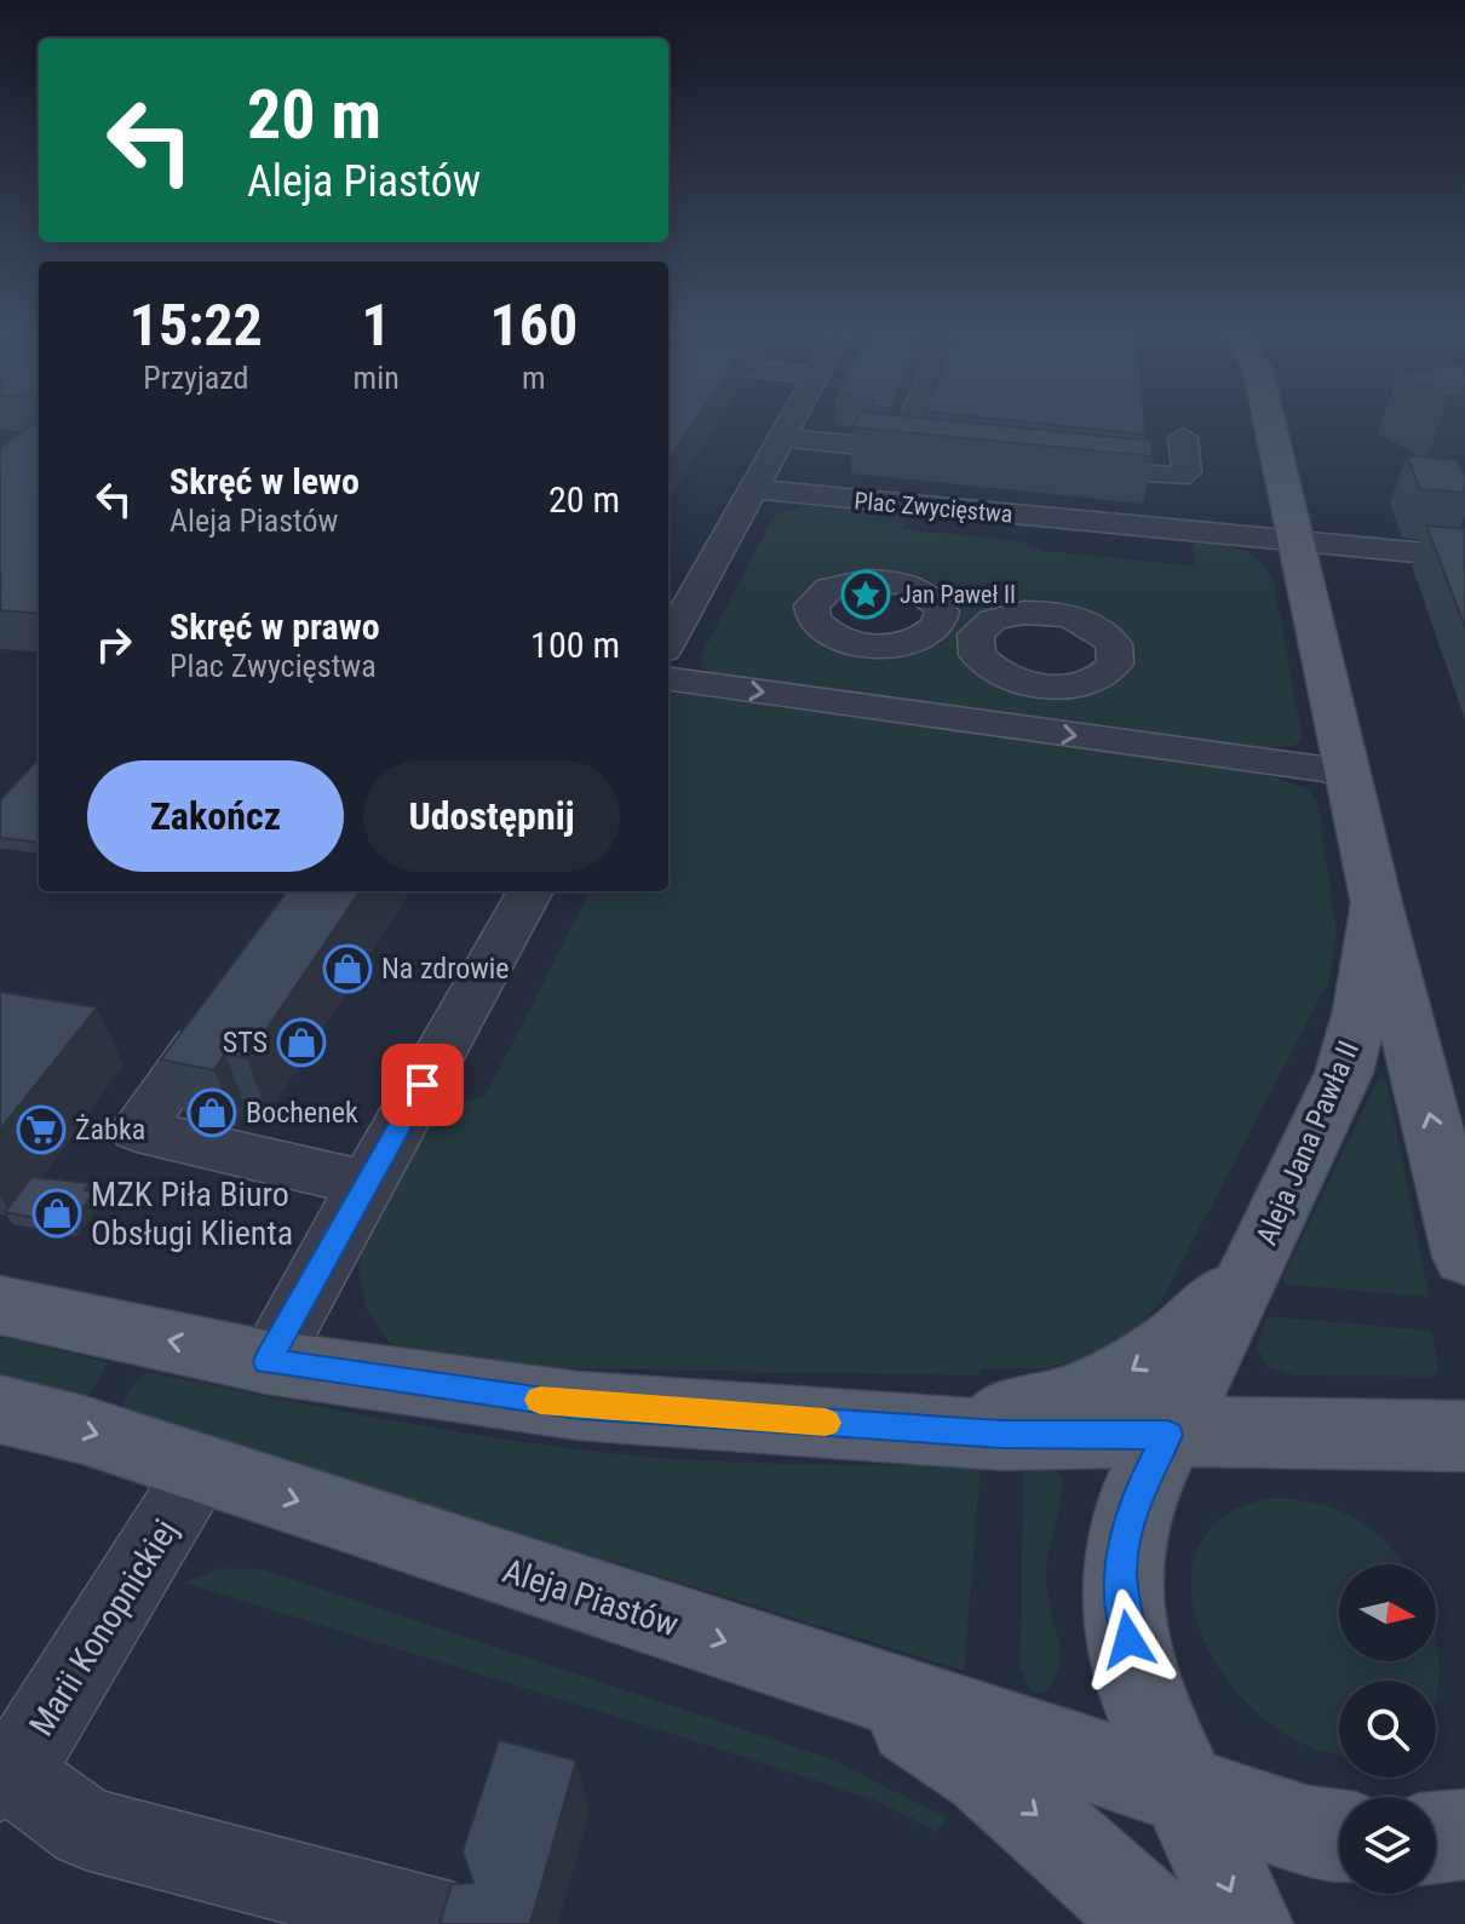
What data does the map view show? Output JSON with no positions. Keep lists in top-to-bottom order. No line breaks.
{"streets":{"main road":["Aleja Jana Pawła II","Aleja Piastów"],"street":["Plac Zwycięstwa","Marii Konopnickiej"]},"crossings":[["Aleja Jana Pawła II","Aleja Piastów"],["Aleja Piastów","Marii Konopnickiej"]],"places":{"place":["Jan Paweł II"],"shop":["Na zdrowie","STS","Bochenek","MZK Piła Biuro Obsługi Klienta"],"supermarket":["Żabka"]},"north":"right","page":{"turn":["20 m","Aleja Piastów"],"eta":["15:22","Przyjazd","1","min","160","m"],"list":[{"name":"Skręć w lewo","note":"Aleja Piastów","value":"20 m"},{"name":"Skręć w prawo","note":"Plac Zwycięstwa","value":"100 m"}],"buttons":["Zakończ","Udostępnij"]}}
